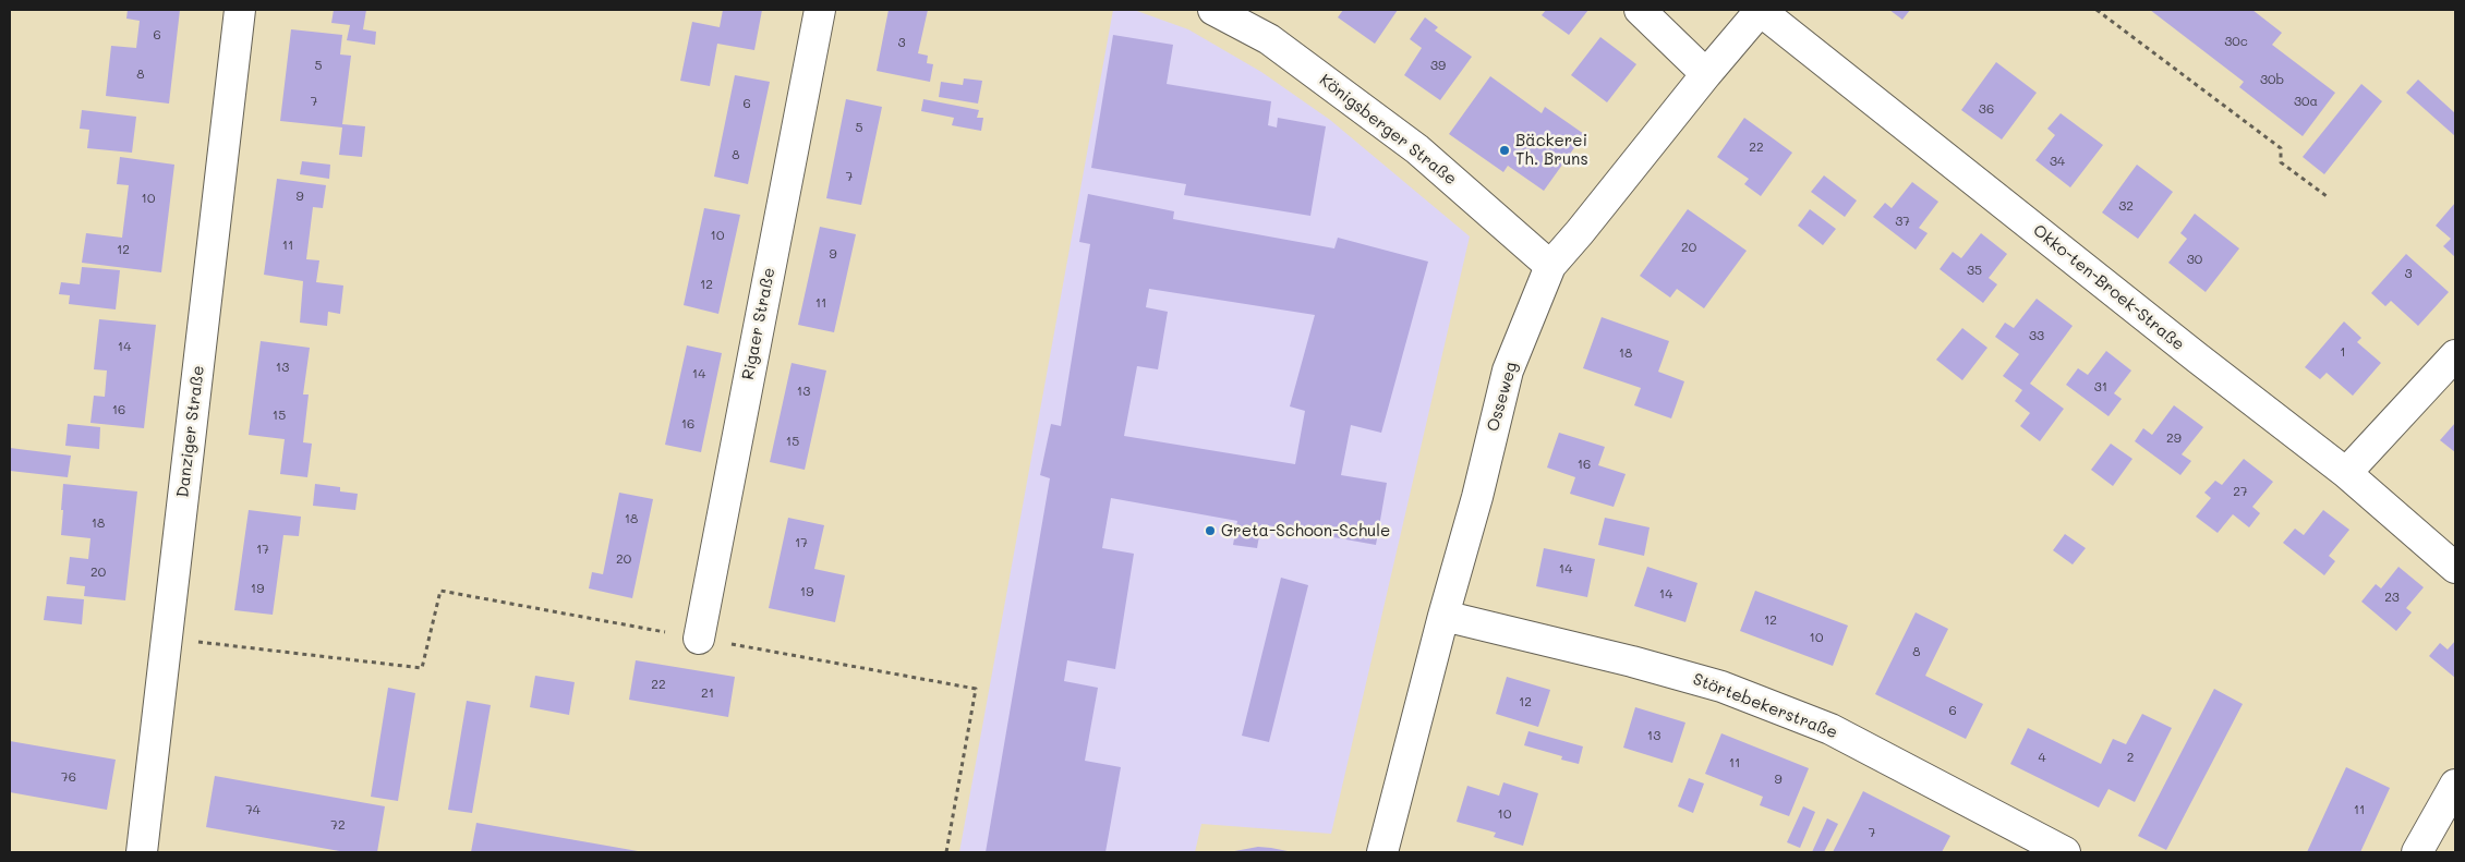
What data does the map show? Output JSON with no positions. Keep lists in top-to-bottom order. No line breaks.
{"streets":{"street":["Königsberger Straße","Okko-ten-Broek-Straße","Rigaer Straße","Osseweg","Danziger Straße","Störtebekerstraße"]},"crossings":[["Königsberger Straße","Osseweg"],["Okko-ten-Broek-Straße","Osseweg"],["Osseweg","Störtebekerstraße"]],"places":["Bäckerei Th. Bruns","Greta-Schoon-Schule"],"house_numbers":["6","30c","3","5","39","8","30b","7","30a","6","36","5","22","8","34","7","9","10","32","37","10","11","20","12","9","30","35","3","12","11","33","14","1","18","13","14","31","13","16","15","16","29","15","16","27","18","18","17","17","20","14","20","19","19","14","23","12","10","8","22","21","12","6","13","4","2","11","76","9","74","11","10","72","7"]}
